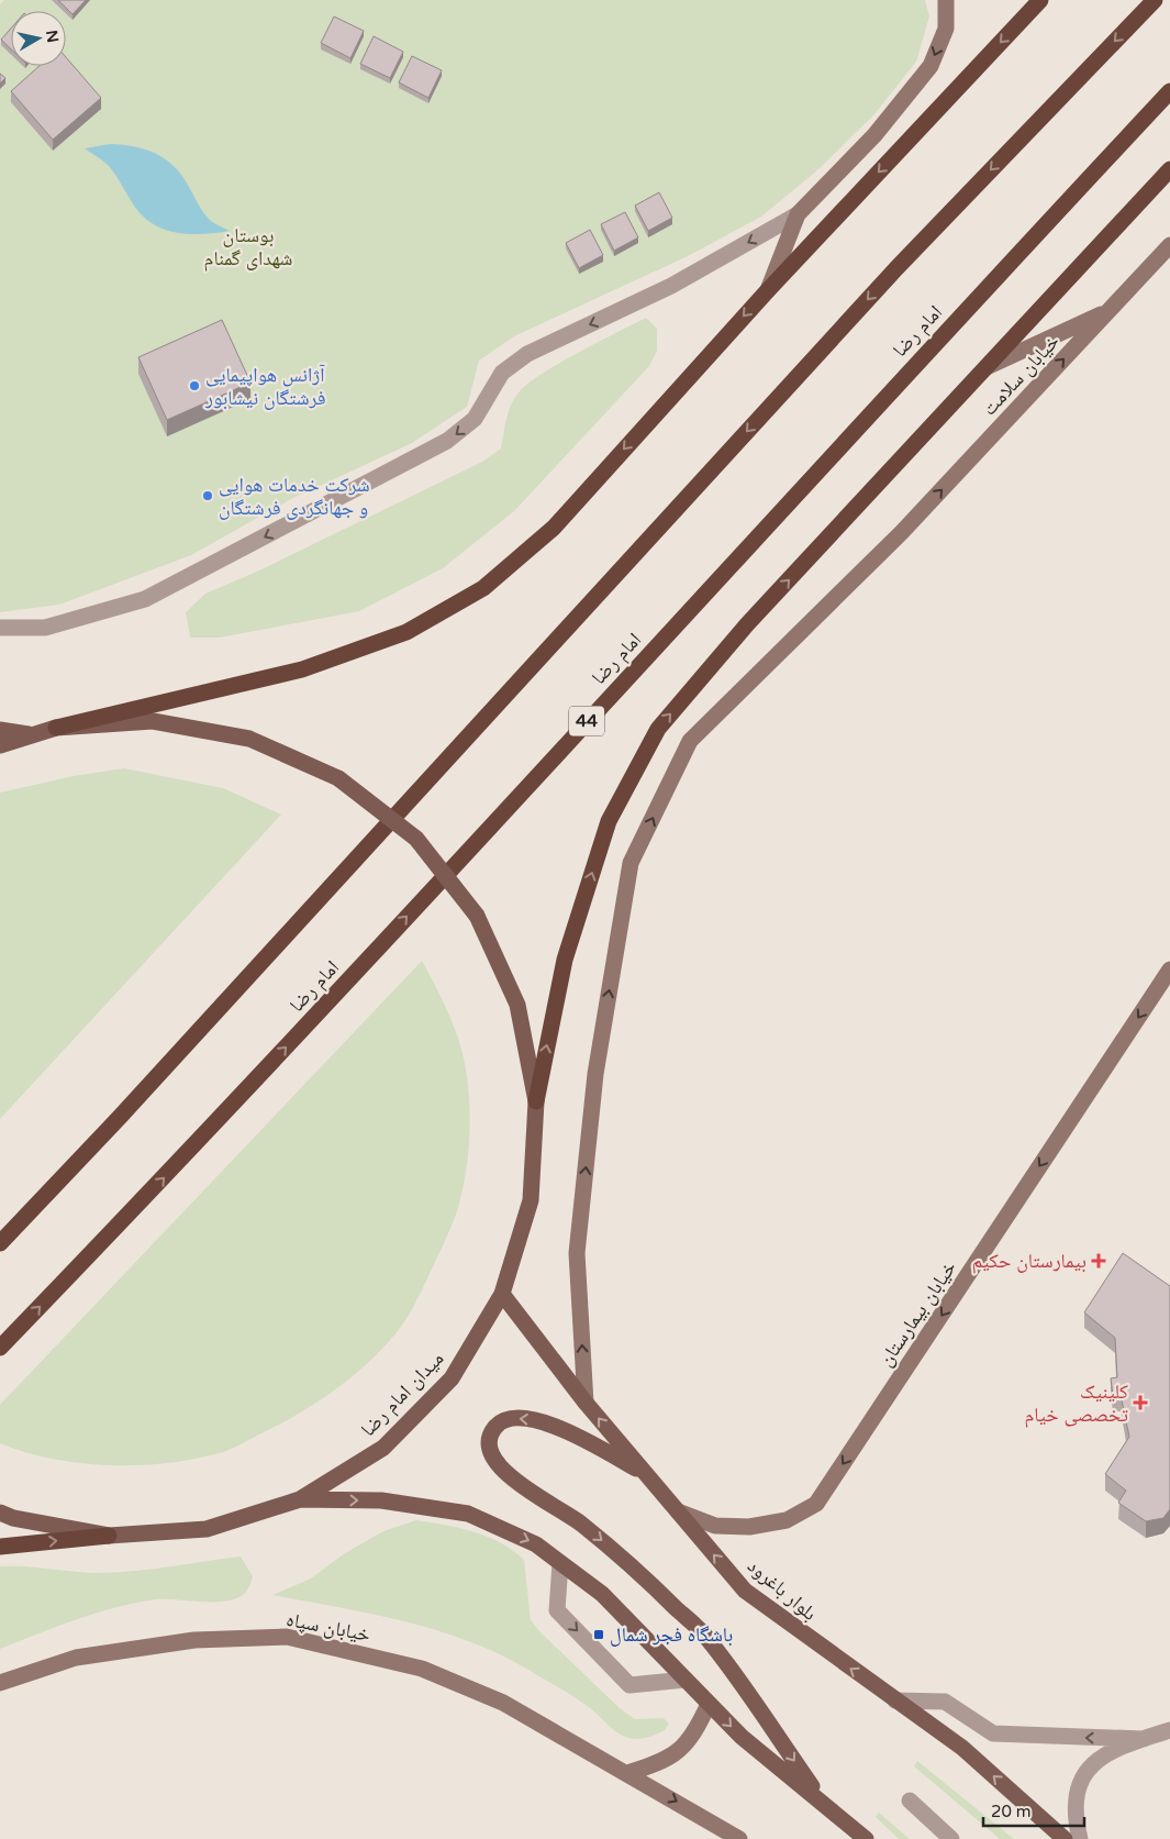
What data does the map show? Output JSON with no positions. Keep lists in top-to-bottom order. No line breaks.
{"streets":{"highway":["امام رضا","44"],"main road":["خیابان سلامت","خیابان بیمارستان","میدان امام رضا","بلوار باغرود","خیابان سپاه"]},"crossings":[["خیابان سلامت","بلوار باغرود"],["خیابان بیمارستان","بلوار باغرود"],["میدان امام رضا","بلوار باغرود"]],"one_way":["خیابان سلامت","خیابان بیمارستان"],"parks":["بوستان شهدای گمنام"],"places":{"other":["آژانس هواپیمایی فرشتگان نیشابور","شرکت خدمات هوایی و جهانگردی فرشتگان"],"health":["بیمارستان حکیم","کلینیک تخصصی خیام"],"transit":["باشگاه فجر شمال"]},"scale_bar":"20 m","north":"right"}
